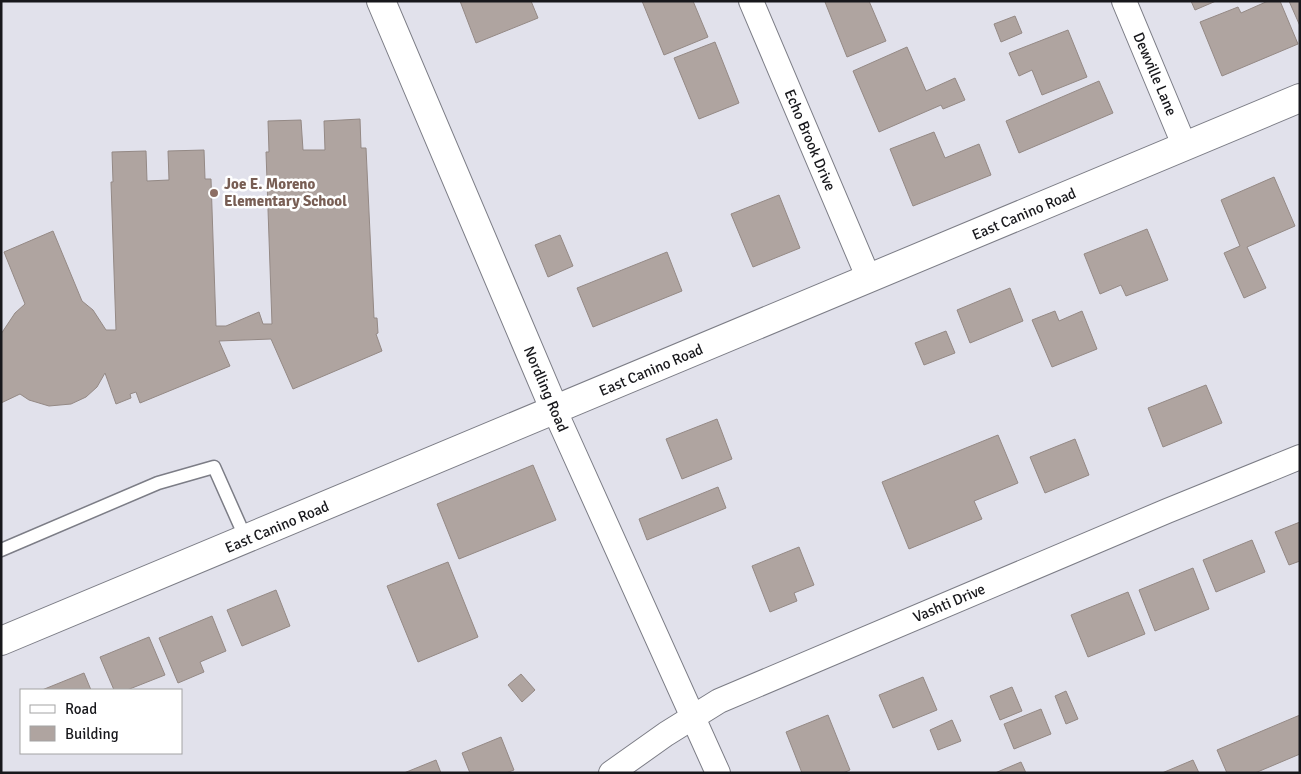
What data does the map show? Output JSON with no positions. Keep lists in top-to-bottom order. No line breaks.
{"streets":{"street":["Dewville Lane","Echo Brook Drive","East Canino Road","Nordling Road","Vashti Drive"]},"crossings":[["Dewville Lane","East Canino Road"],["Echo Brook Drive","East Canino Road"],["East Canino Road","Nordling Road"],["Nordling Road","Vashti Drive"]],"places":["Joe E. Moreno Elementary School"],"legend":["Road","Building"]}
